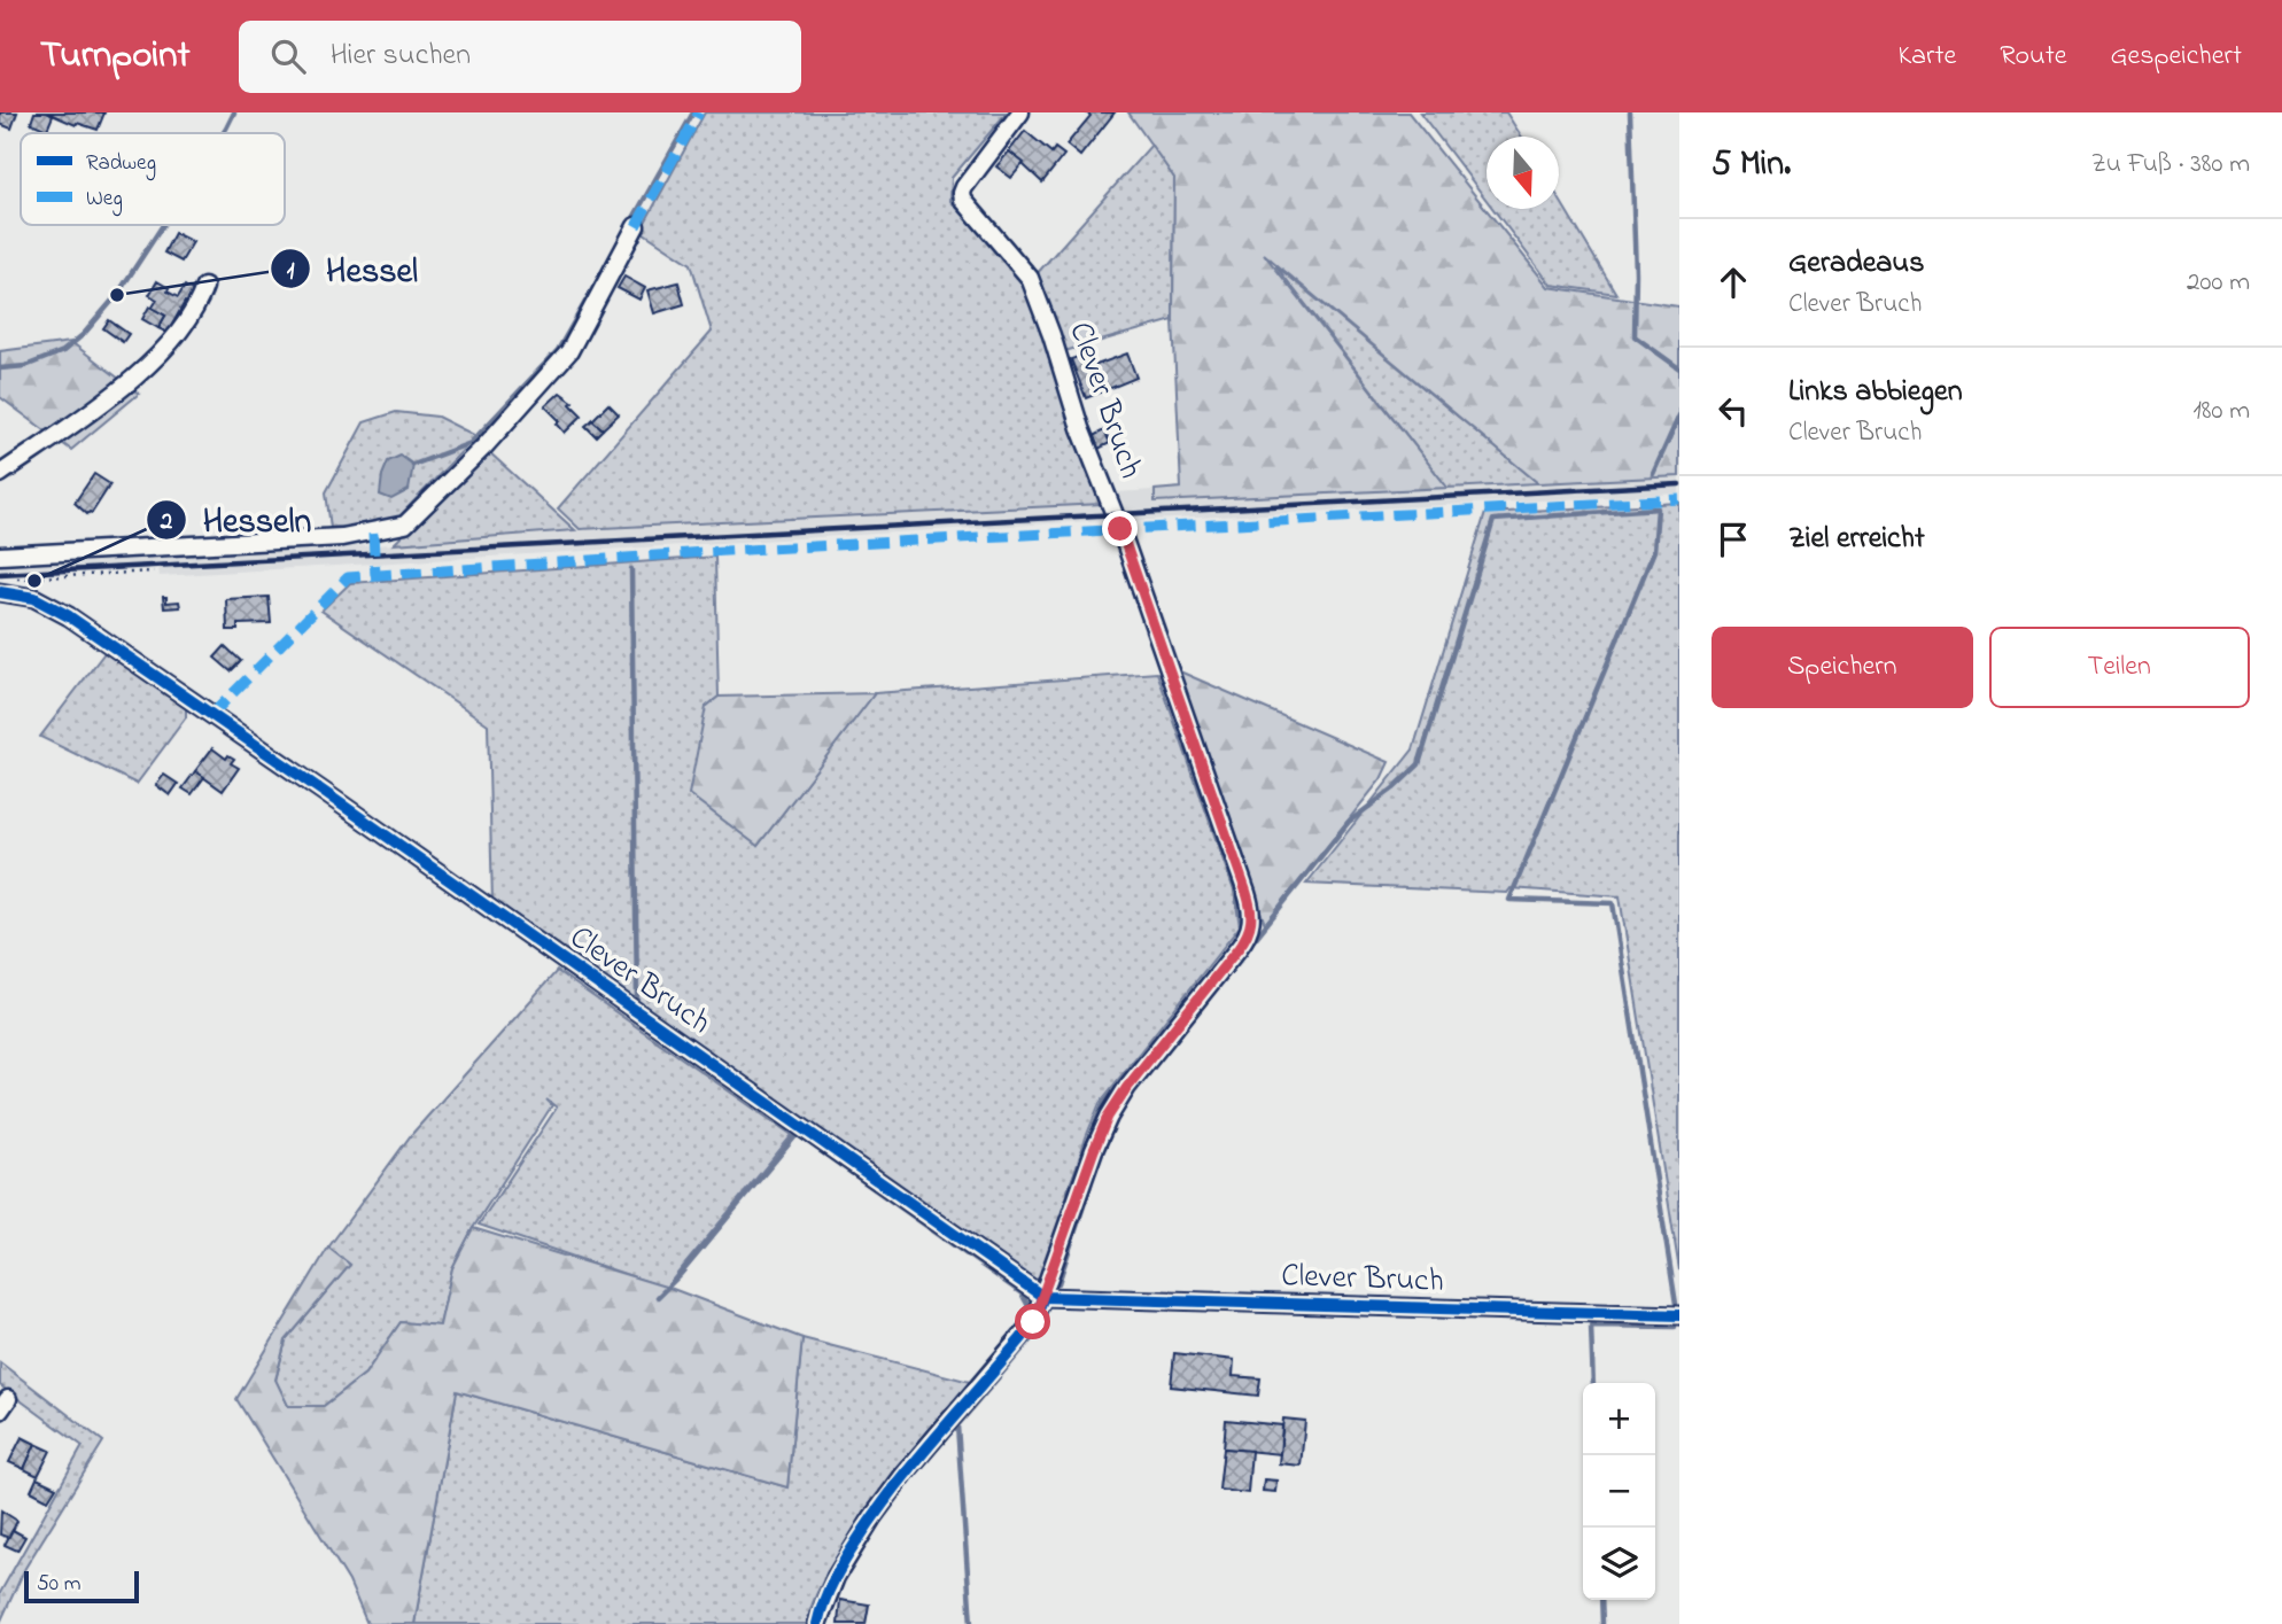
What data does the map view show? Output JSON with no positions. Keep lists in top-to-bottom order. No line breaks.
{"streets":{"street":["Clever Bruch"]},"places":["Hessel","Hesseln"],"legend":["Radweg","Weg"],"scale_bar":"50 m","north":"bottom","page":{"header":"Turnpoint","search":"Hier suchen","nav":["Karte","Route","Gespeichert"],"heading":["5 Min.","Zu Fuß · 380 m"],"list":[["Geradeaus","Clever Bruch","200 m"],["Links abbiegen","Clever Bruch","180 m"],"Ziel erreicht"],"buttons":["Speichern","Teilen"],"map_buttons":["+","−"],"scale":"50 m"}}
